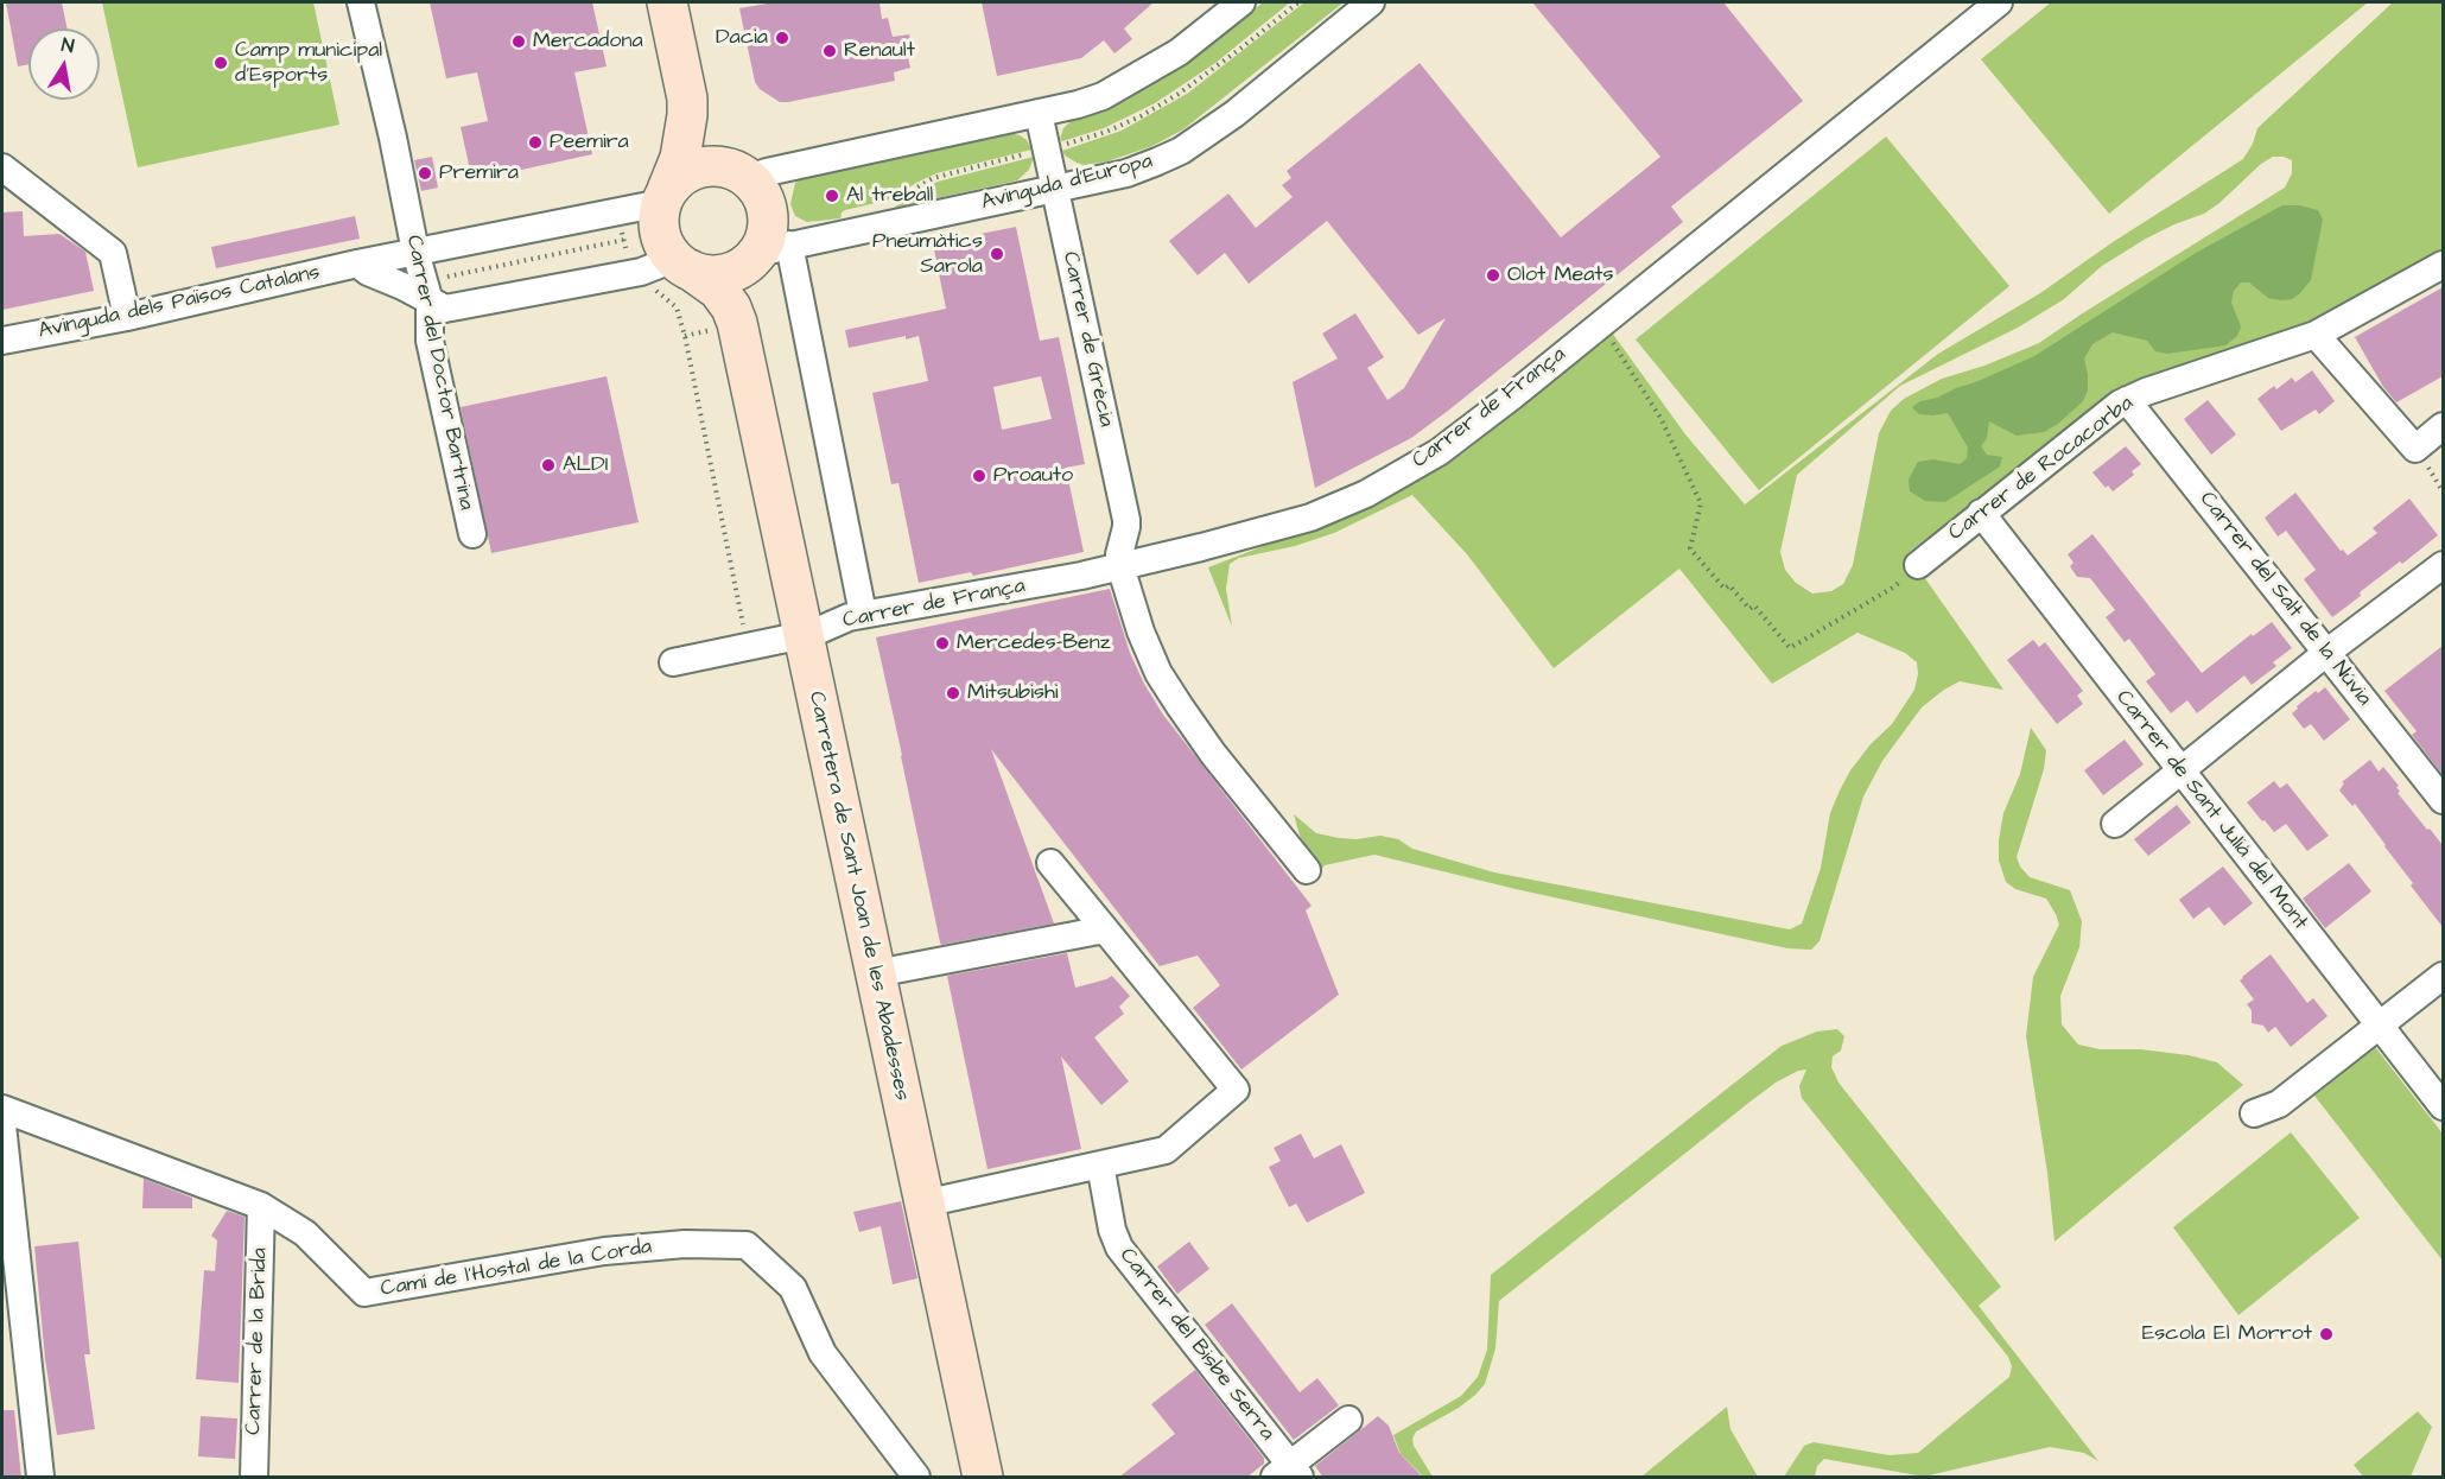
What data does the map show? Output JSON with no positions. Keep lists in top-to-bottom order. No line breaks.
{"streets":{"main road":["Carretera de Sant Joan de les Abadesses"],"street":["Avinguda d'Europa","Avinguda dels Països Catalans","Carrer de Grècia","Carrer del Doctor Bartrina","Carrer de França","Carrer de Rocacorba","Carrer del Salt de la Núvia","Carrer de Sant Julià del Mont","Camí de l'Hostal de la Corda","Carrer de la Brida","Carrer del Bisbe Serra"]},"crossings":[["Avinguda d'Europa","Avinguda dels Països Catalans"],["Avinguda d'Europa","Carrer de Grècia"],["Avinguda d'Europa","Carretera de Sant Joan de les Abadesses"],["Avinguda dels Països Catalans","Carrer del Doctor Bartrina"],["Avinguda dels Països Catalans","Carretera de Sant Joan de les Abadesses"],["Carrer de Grècia","Carrer de França"],["Carrer de França","Carretera de Sant Joan de les Abadesses"],["Carrer de Rocacorba","Carrer del Salt de la Núvia"],["Carrer de Rocacorba","Carrer de Sant Julià del Mont"],["Camí de l'Hostal de la Corda","Carrer de la Brida"]],"places":["Dacia","Mercadona","Renault","Camp municipal d'Esports","Peemira","Premira","Al treball","Pneumàtics Sarola","Olot Meats","ALDI","Proauto","Mercedes-Benz","Mitsubishi","Escola El Morrot"],"north":"top"}
